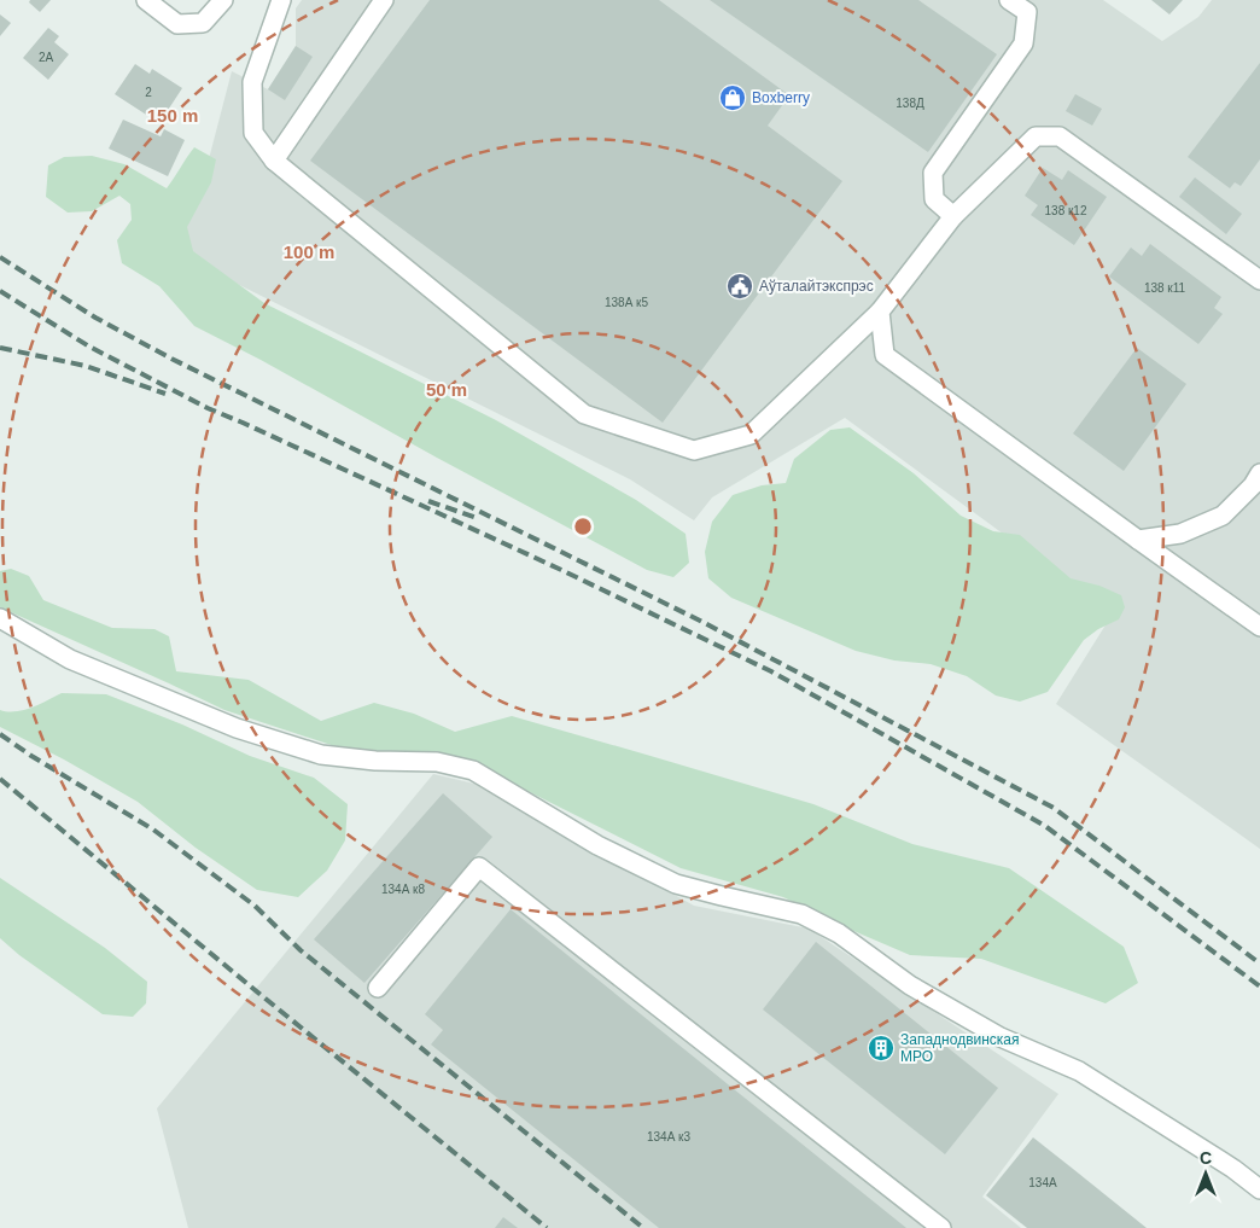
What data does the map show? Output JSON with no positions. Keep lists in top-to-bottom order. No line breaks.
{"places":{"shop":["Boxberry"],"public building":["Аўталайтэкспрэс"],"building":["Западнодвинская МРО"]},"house_numbers":["2А","2","138Д","138 к12","138 к11","138А к5","134А к8","134А к3","134А"],"north":"top","rings":["150 m","100 m","50 m"]}
